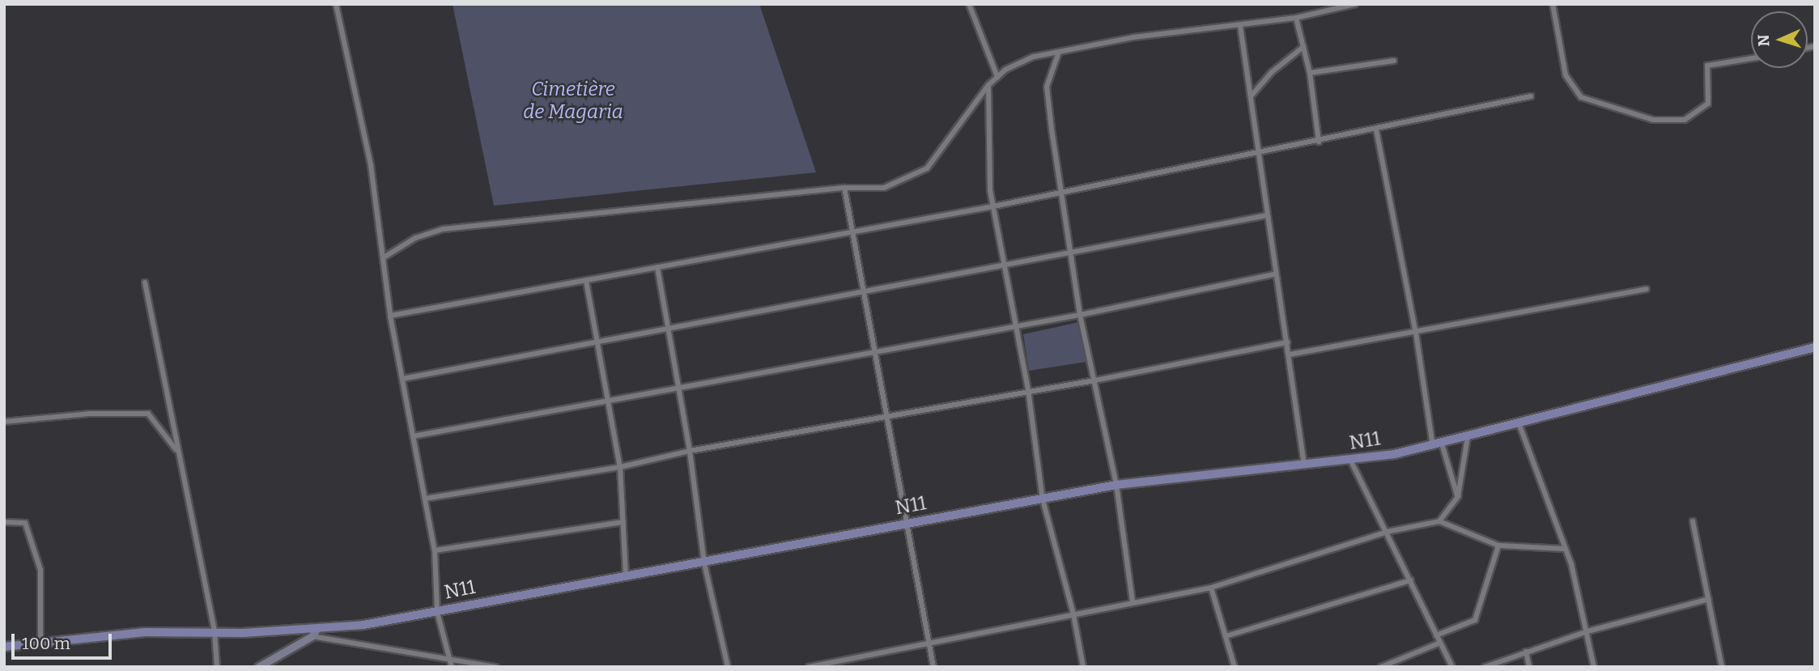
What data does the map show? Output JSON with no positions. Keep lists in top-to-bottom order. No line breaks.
{"streets":{"main road":["N11"]},"parks":["Cimetière de Magaria"],"scale_bar":"100 m","north":"left"}
